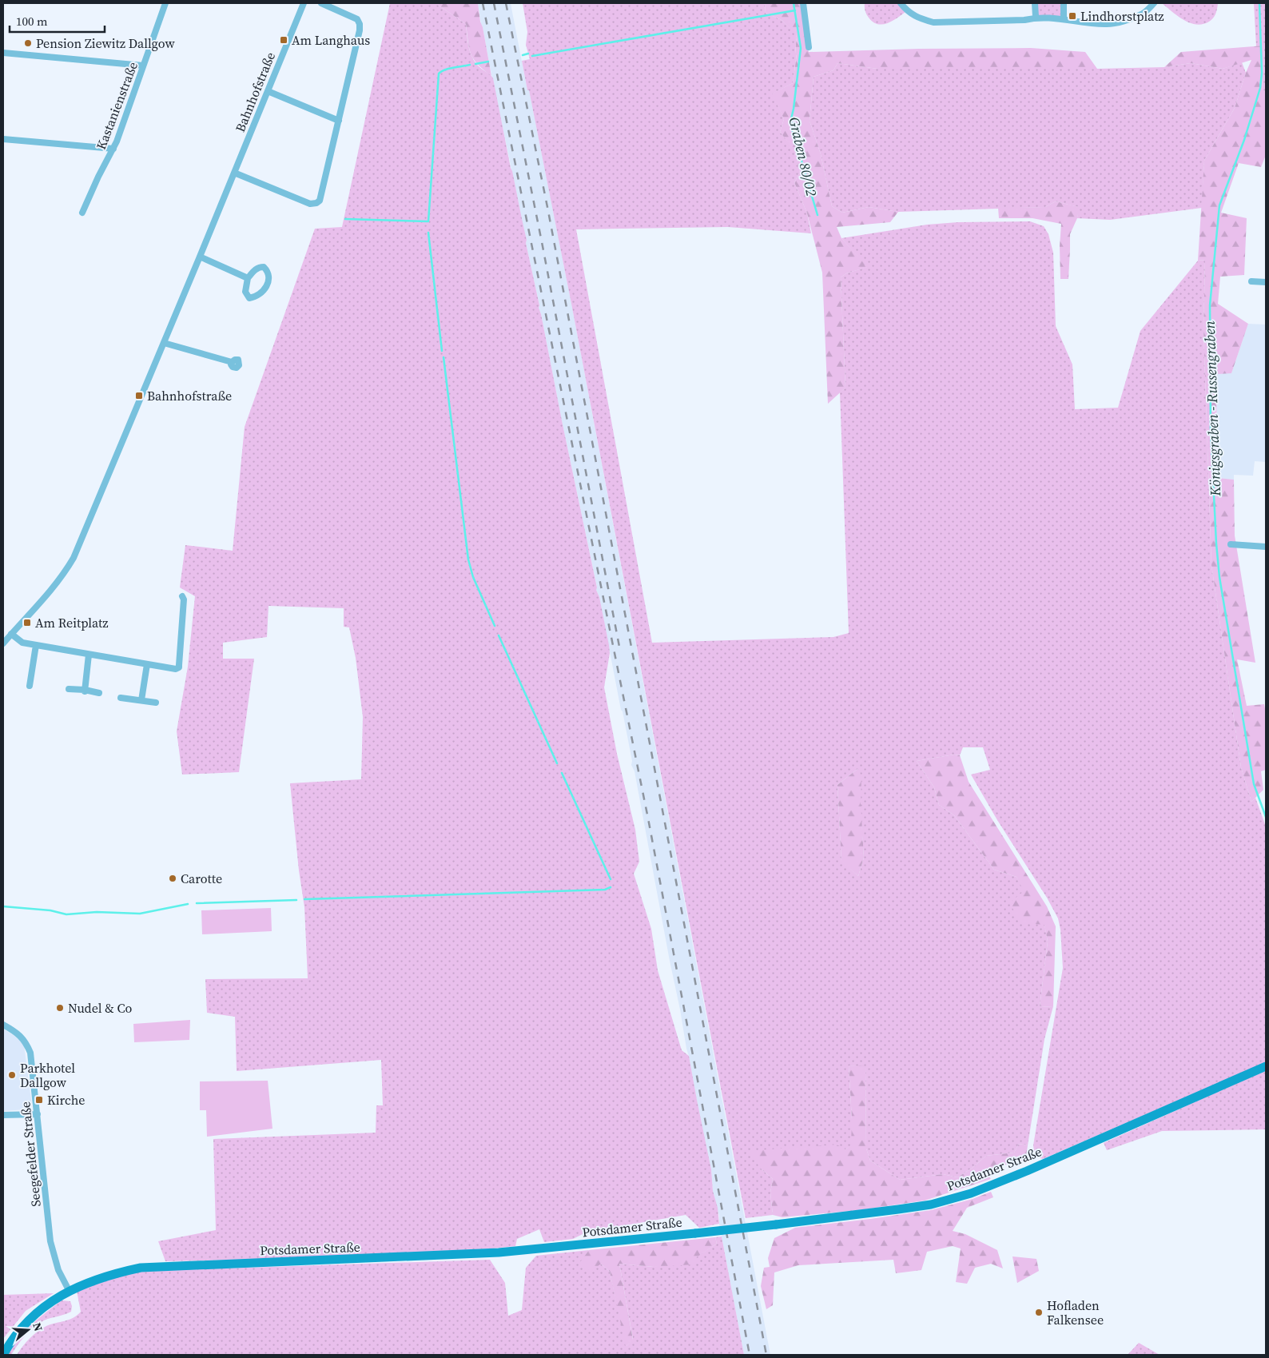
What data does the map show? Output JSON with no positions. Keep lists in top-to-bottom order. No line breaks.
{"streets":{"street":["Bahnhofstraße","Kastanienstraße","Seegefelder Straße","Potsdamer Straße"]},"crossings":[["Seegefelder Straße","Potsdamer Straße"]],"water":["Graben 80/02","Königsgraben - Russengraben"],"places":{"transit":["Lindhorstplatz","Am Langhaus","Bahnhofstraße","Am Reitplatz","Kirche"],"other":["Pension Ziewitz Dallgow","Carotte","Nudel & Co","Parkhotel Dallgow","Hofladen Falkensee"]},"scale_bar":"100 m","north":"right"}
